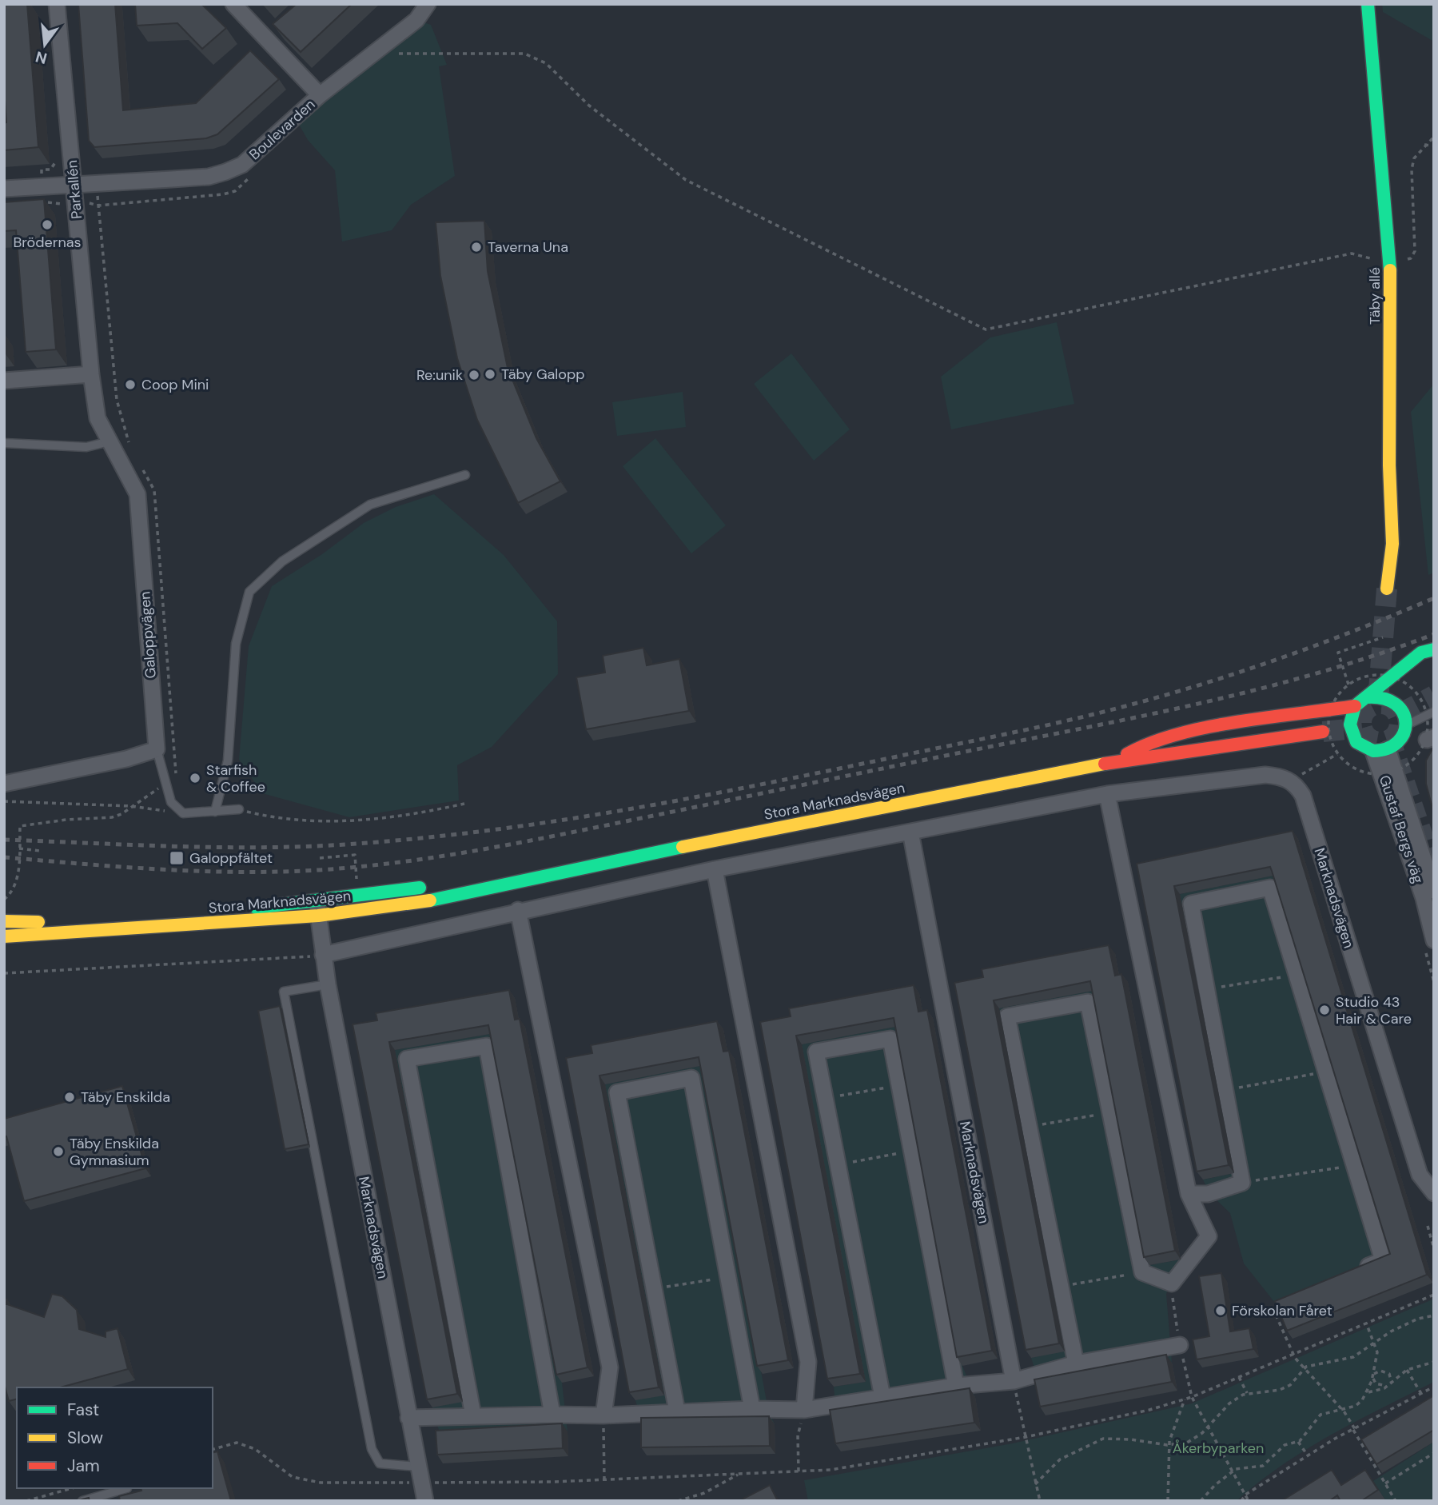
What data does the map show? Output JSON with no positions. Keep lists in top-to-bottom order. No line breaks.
{"streets":{"street":["Boulevarden","Parkallén","Täby allé","Galoppvägen","Stora Marknadsvägen","Gustaf Bergs väg","Marknadsvägen"]},"crossings":[["Boulevarden","Parkallén"],["Parkallén","Galoppvägen"],["Stora Marknadsvägen","Gustaf Bergs väg"],["Stora Marknadsvägen","Marknadsvägen"]],"parks":["Åkerbyparken"],"places":{"other":["Brödernas","Taverna Una","Täby Galopp","Re:unik","Coop Mini","Starfish & Coffee","Studio 43 Hair & Care","Täby Enskilda","Täby Enskilda Gymnasium","Förskolan Fåret"],"transit":["Galoppfältet"]},"legend":["Fast","Slow","Jam"],"north":"bottom"}
